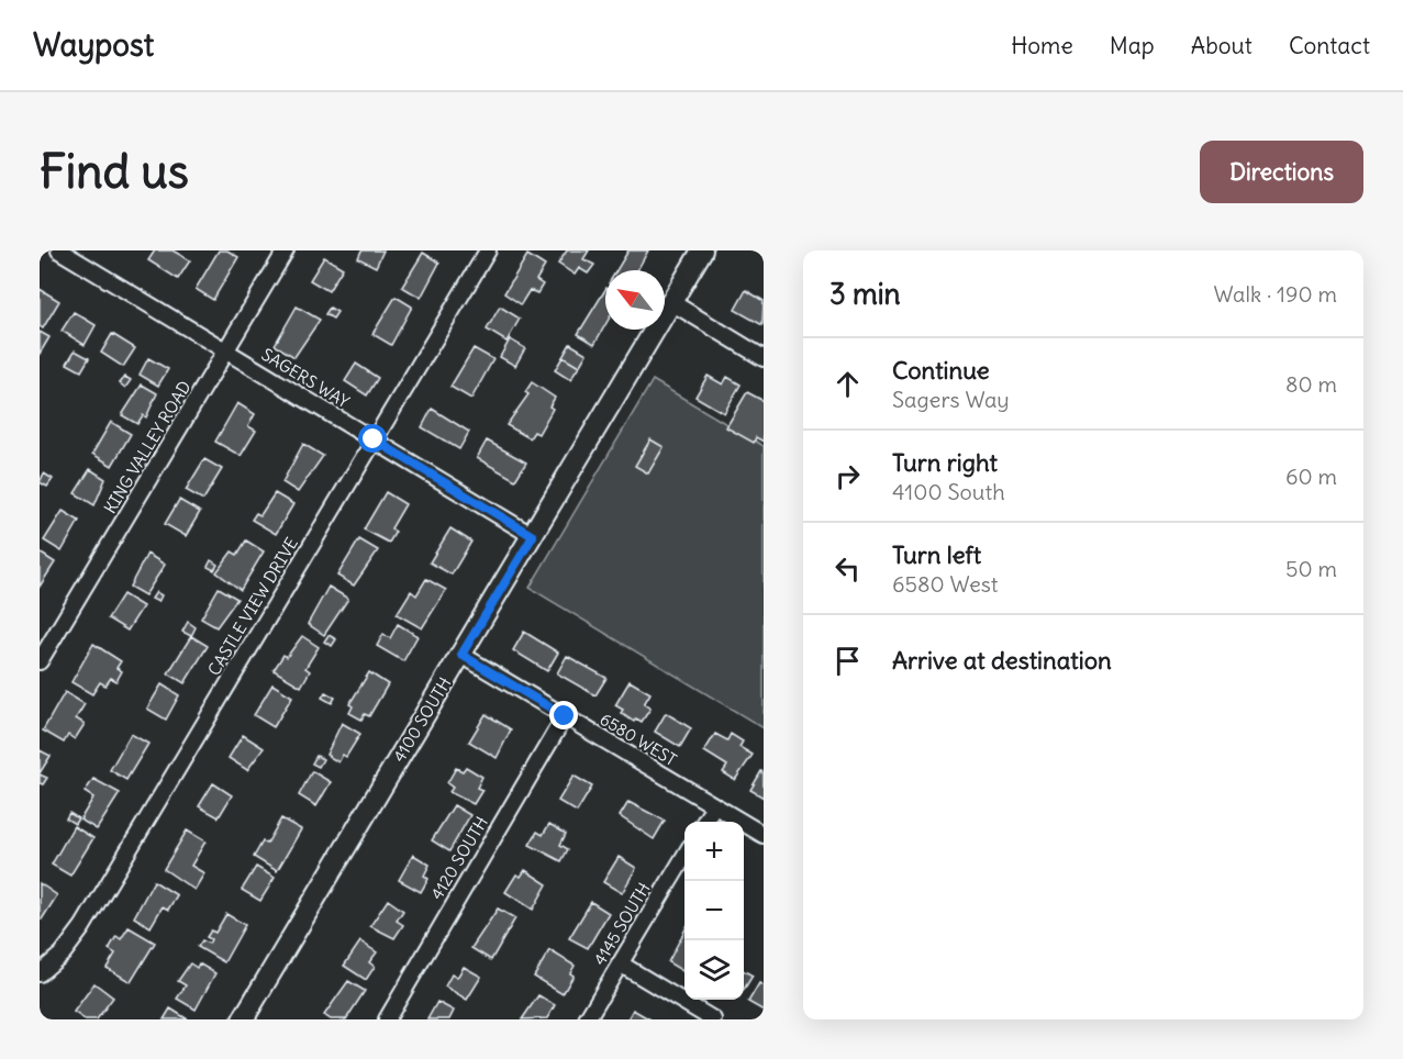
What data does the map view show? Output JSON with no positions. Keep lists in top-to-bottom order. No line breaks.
{"streets":{"main road":["4100 SOUTH"],"street":["SAGERS WAY","KING VALLEY ROAD","CASTLE VIEW DRIVE","6580 WEST","4120 SOUTH","4145 SOUTH"]},"crossings":[["SAGERS WAY","KING VALLEY ROAD"],["SAGERS WAY","CASTLE VIEW DRIVE"],["SAGERS WAY","4100 SOUTH"],["4100 SOUTH","6580 WEST"],["6580 WEST","4120 SOUTH"]],"north":"top left","page":{"header":"Waypost","nav":["Home","Map","About","Contact"],"buttons":"Directions","title":"Find us","heading":["3 min","Walk · 190 m"],"list":[["Continue","Sagers Way","80 m"],["Turn right","4100 South","60 m"],["Turn left","6580 West","50 m"],"Arrive at destination"],"map_buttons":["+","−"]}}
